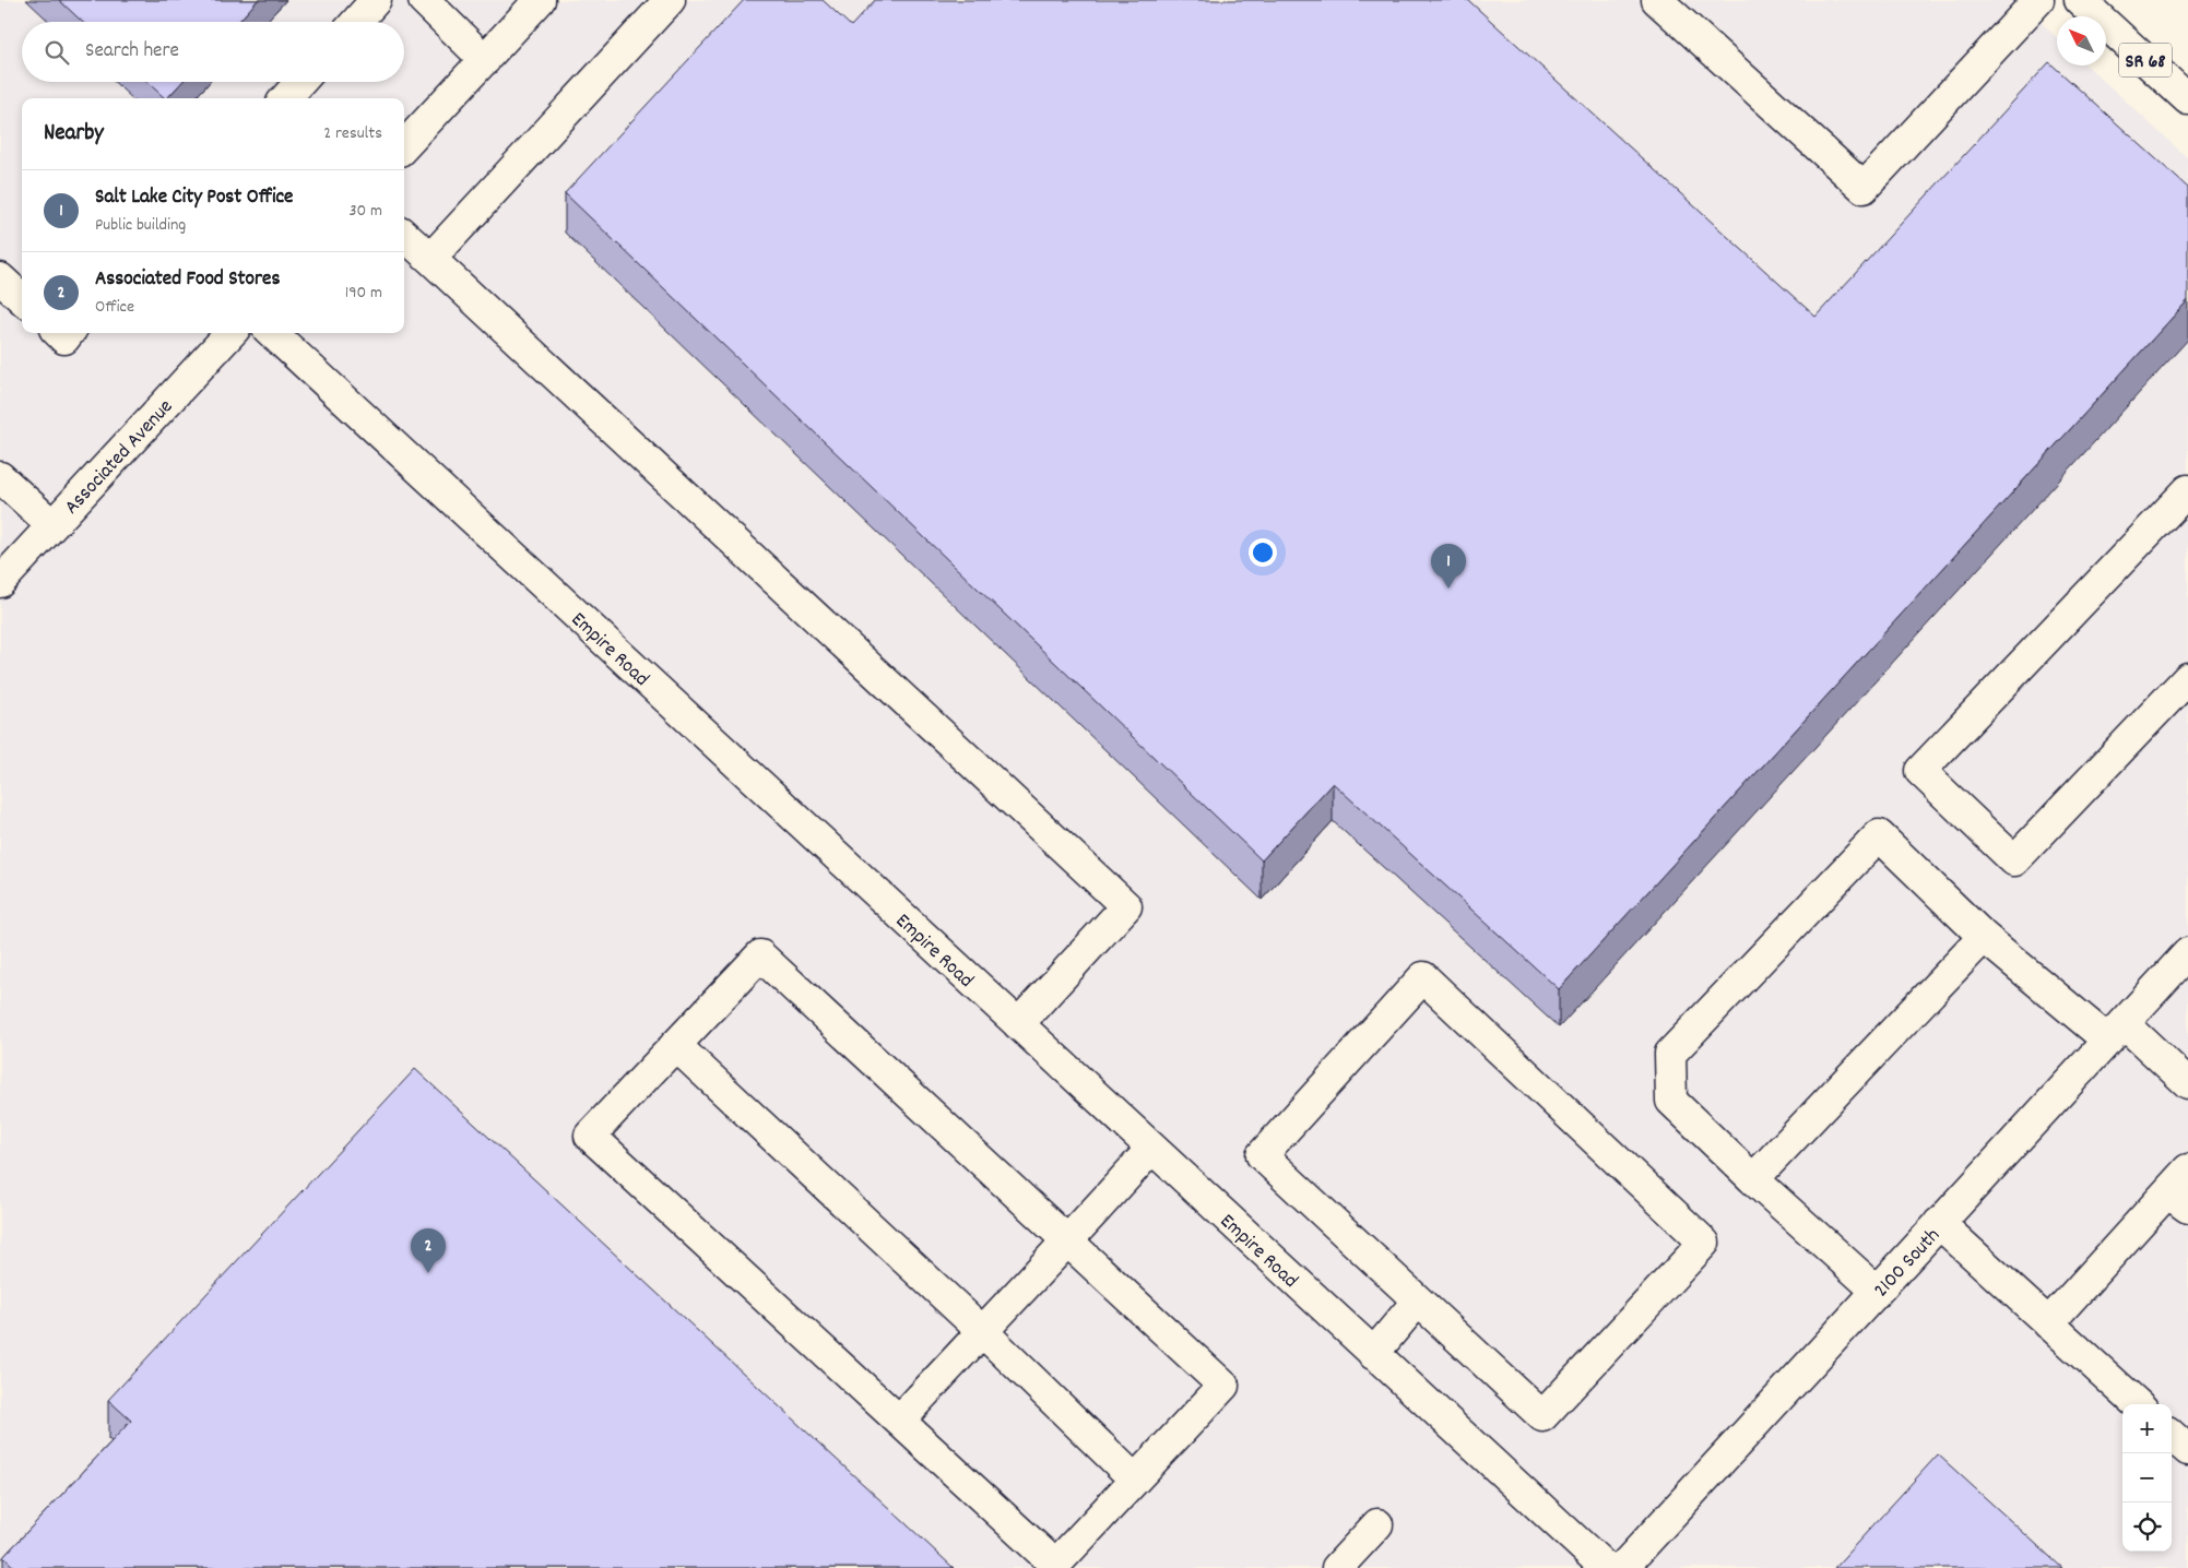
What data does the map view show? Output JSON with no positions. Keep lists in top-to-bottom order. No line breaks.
{"streets":{"street":["SR 68","Associated Avenue","Empire Road","2100 South"]},"north":"top left","page":{"search":"Search here","heading":["Nearby","2 results"],"list":[{"mark":"1","name":"Salt Lake City Post Office","note":"Public building","value":"30 m"},{"mark":"2","name":"Associated Food Stores","note":"Office","value":"190 m"}],"pins":["1","2"],"map_buttons":["+","−"]}}
